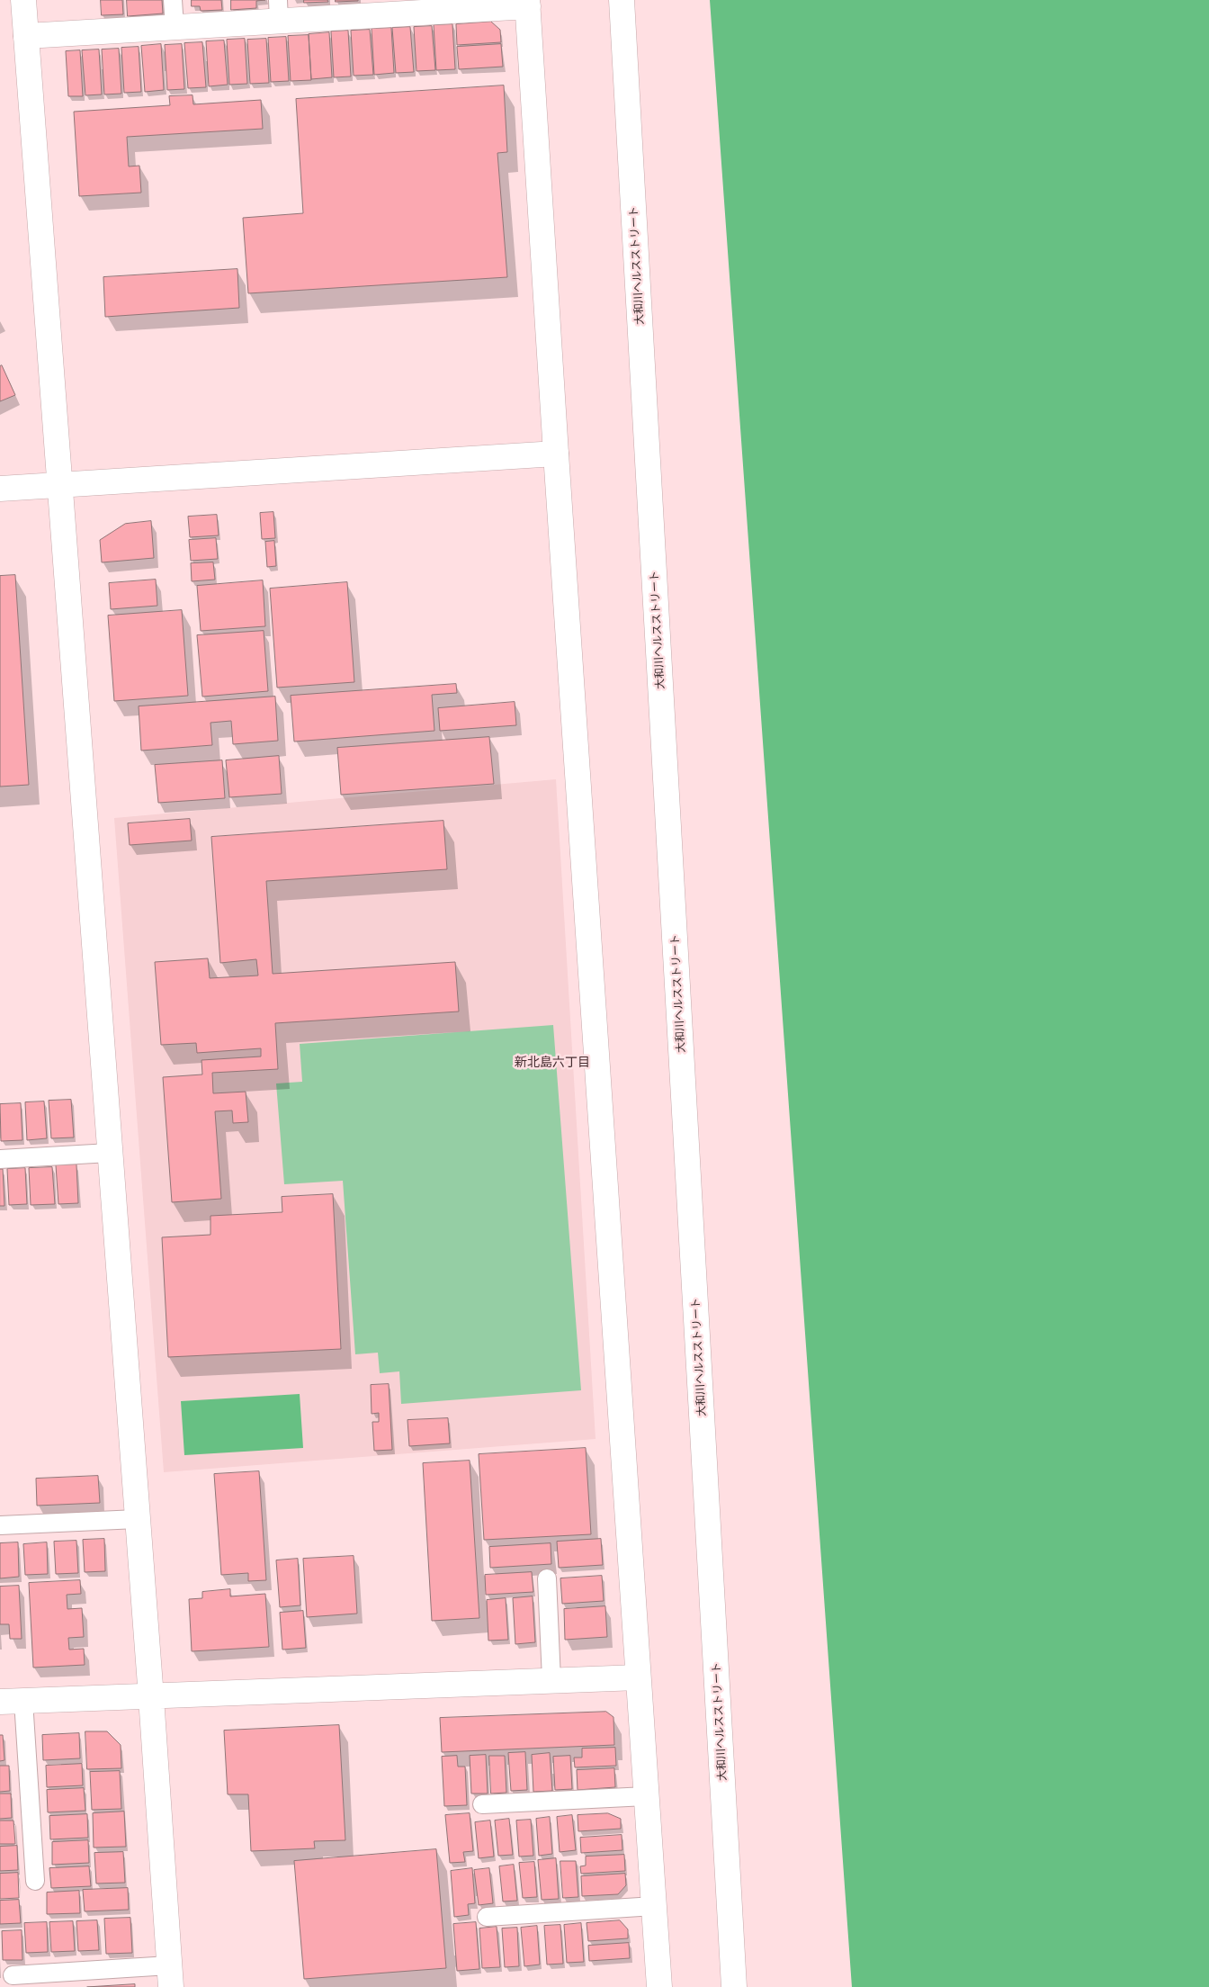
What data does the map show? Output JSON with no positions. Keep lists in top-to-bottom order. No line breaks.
{"streets":{"street":["大和川ヘルスストリート"]},"districts":["新北島六丁目"]}
